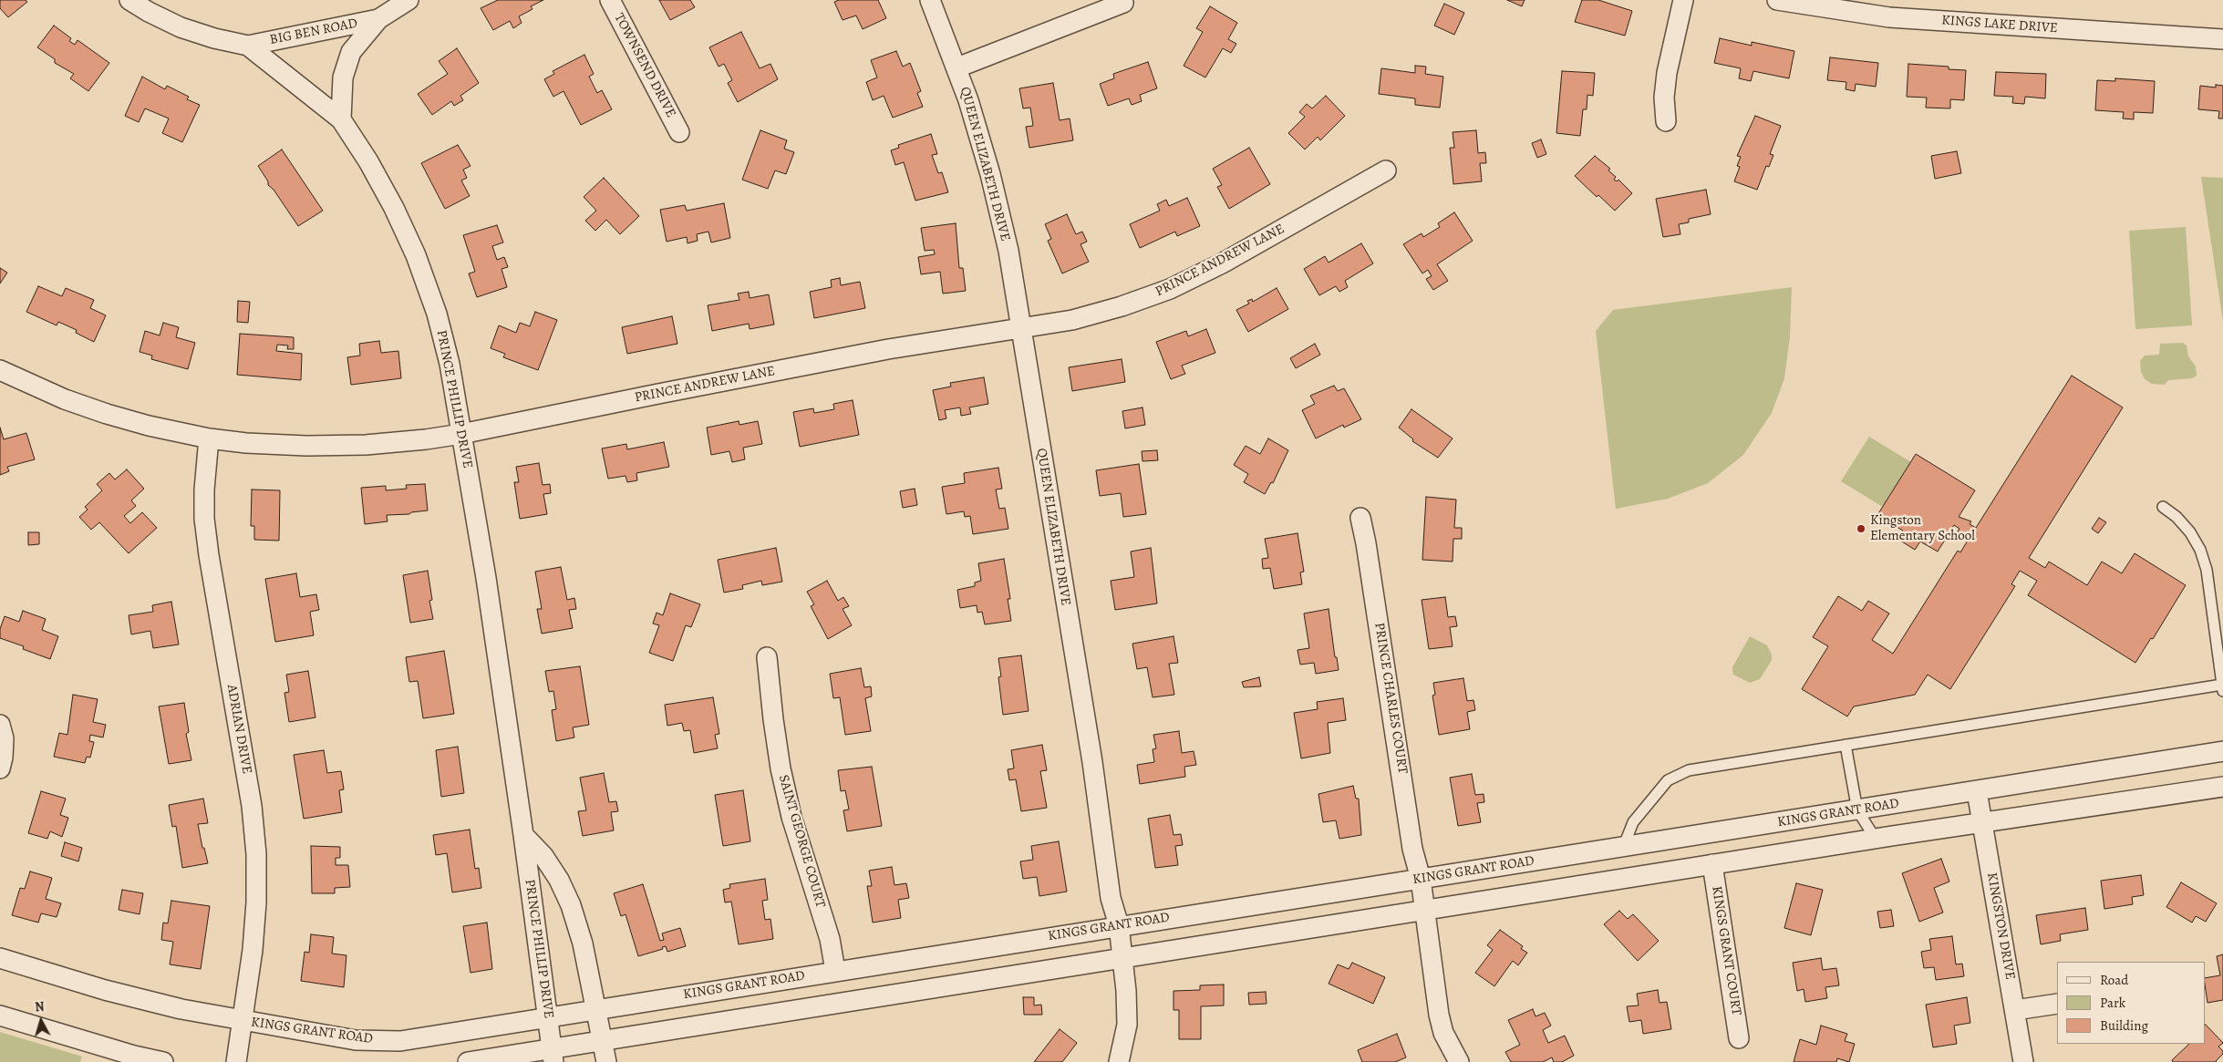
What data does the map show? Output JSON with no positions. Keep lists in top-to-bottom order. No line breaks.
{"streets":{"street":["KINGS LAKE DRIVE","BIG BEN ROAD","TOWNSEND DRIVE","QUEEN ELIZABETH DRIVE","PRINCE ANDREW LANE","PRINCE PHILLIP DRIVE","PRINCE CHARLES COURT","ADRIAN DRIVE","KINGS GRANT ROAD","SAINT GEORGE COURT","KINGSTON DRIVE","KINGS GRANT COURT"]},"crossings":[["BIG BEN ROAD","PRINCE PHILLIP DRIVE"],["QUEEN ELIZABETH DRIVE","PRINCE ANDREW LANE"],["QUEEN ELIZABETH DRIVE","KINGS GRANT ROAD"],["PRINCE ANDREW LANE","PRINCE PHILLIP DRIVE"],["PRINCE ANDREW LANE","ADRIAN DRIVE"],["PRINCE PHILLIP DRIVE","KINGS GRANT ROAD"],["PRINCE CHARLES COURT","KINGS GRANT ROAD"],["ADRIAN DRIVE","KINGS GRANT ROAD"],["KINGS GRANT ROAD","SAINT GEORGE COURT"],["KINGS GRANT ROAD","KINGSTON DRIVE"]],"places":["Kingston Elementary School"],"legend":["Road","Park","Building"],"north":"top"}
